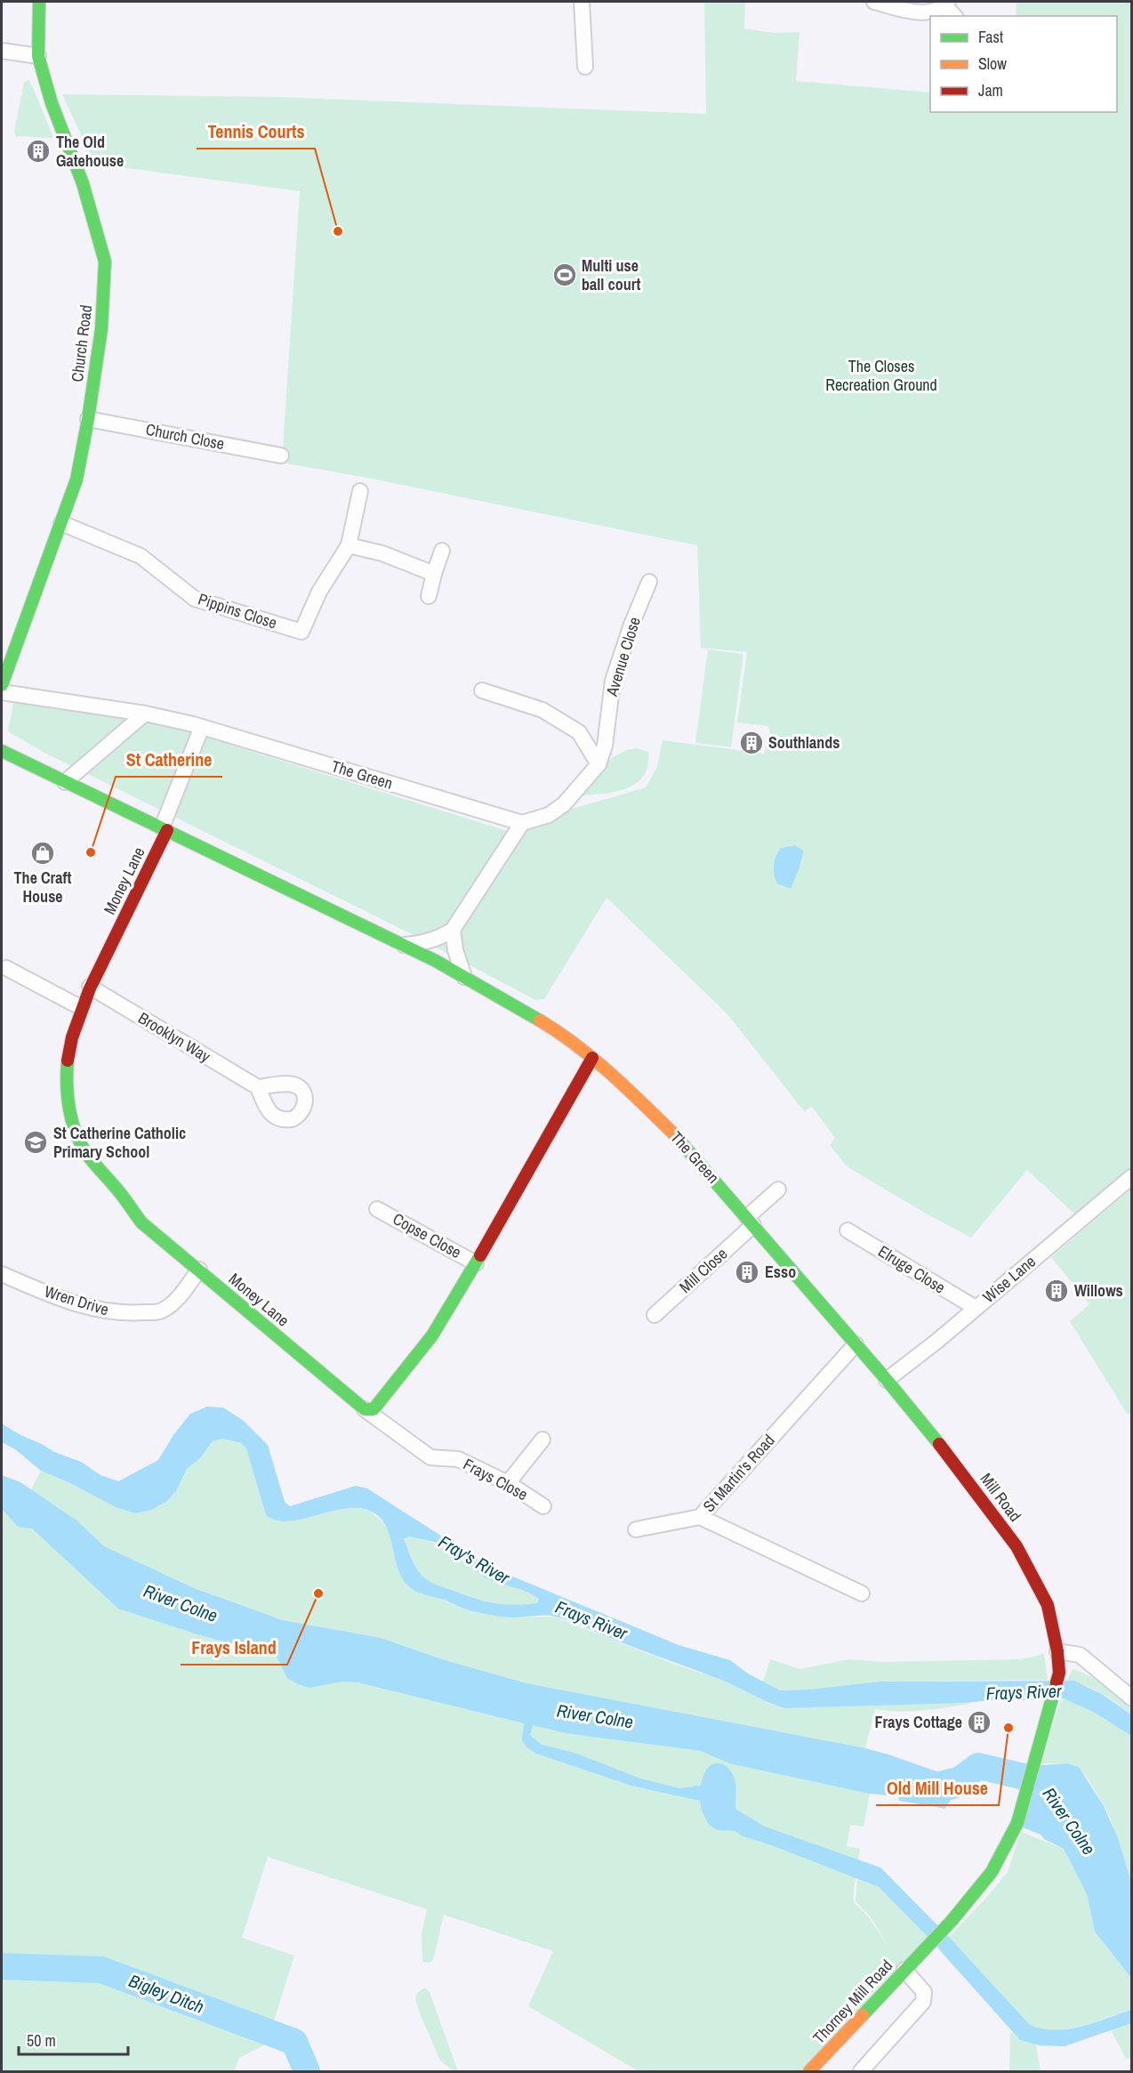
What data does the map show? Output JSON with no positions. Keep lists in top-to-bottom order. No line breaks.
{"streets":{"street":["Church Road","Church Close","Pippins Close","Avenue Close","The Green","Money Lane","Brooklyn Way","Copse Close","Elruge Close","Mill Close","Wise Lane","Wren Drive","St Martin's Road","Frays Close","Mill Road","Thorney Mill Road"]},"crossings":[["Church Road","Church Close"],["Church Road","Pippins Close"],["The Green","Money Lane"],["The Green","Mill Close"],["The Green","Wise Lane"],["The Green","St Martin's Road"],["The Green","Mill Road"],["Money Lane","Brooklyn Way"],["Money Lane","Wren Drive"],["Money Lane","Frays Close"],["Elruge Close","Wise Lane"],["Wise Lane","Mill Road"],["Mill Road","Thorney Mill Road"]],"water":["Fray's River","River Colne","Frays River","Bigley Ditch"],"parks":["The Closes Recreation Ground"],"places":{"building":["The Old Gatehouse","Southlands","Esso","Willows","Frays Cottage"],"other":["Tennis Courts","St Catherine","Frays Island","Old Mill House"],"sports":["Multi use ball court"],"shop":["The Craft House"],"school or university":["St Catherine Catholic Primary School"]},"legend":["Fast","Slow","Jam"],"scale_bar":"50 m"}
